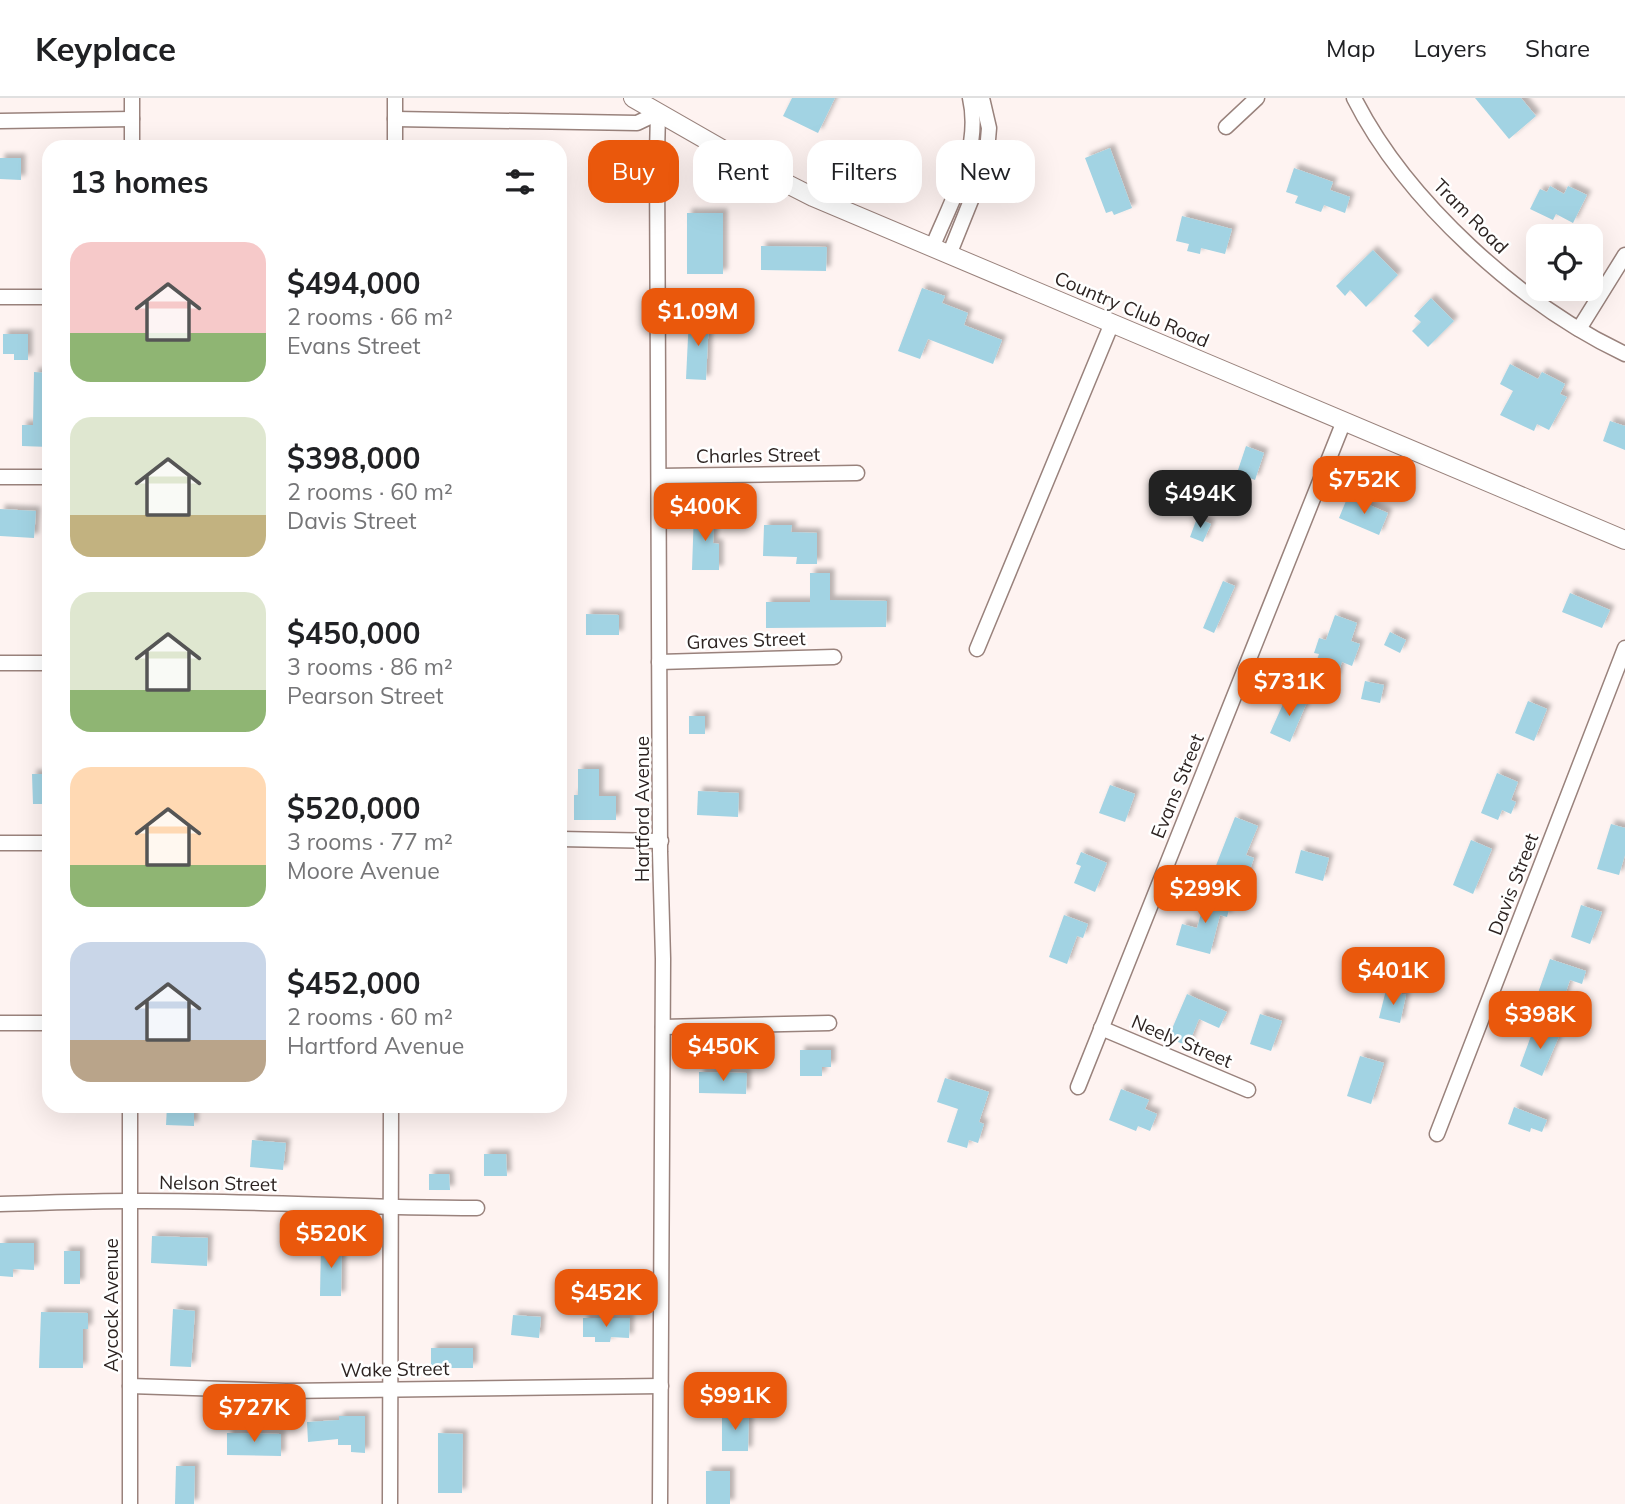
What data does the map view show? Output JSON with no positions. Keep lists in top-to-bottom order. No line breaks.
{"streets":{"street":["Tram Road","Country Club Road","Charles Street","Graves Street","Evans Street","Hartford Avenue","Davis Street","Neely Street","Nelson Street","Aycock Avenue","Wake Street"]},"crossings":[["Country Club Road","Evans Street"],["Country Club Road","Hartford Avenue"],["Charles Street","Hartford Avenue"],["Graves Street","Hartford Avenue"],["Evans Street","Neely Street"],["Hartford Avenue","Wake Street"],["Nelson Street","Aycock Avenue"],["Aycock Avenue","Wake Street"]],"page":{"header":"Keyplace","nav":["Map","Layers","Share"],"chip":["Buy","Rent","Filters","New"],"heading":"13 homes","list":[{"name":"$494,000","note":"2 rooms · 66 m² · Evans Street"},{"name":"$398,000","note":"2 rooms · 60 m² · Davis Street"},{"name":"$450,000","note":"3 rooms · 86 m² · Pearson Street"},{"name":"$520,000","note":"3 rooms · 77 m² · Moore Avenue"},{"name":"$452,000","note":"2 rooms · 60 m² · Hartford Avenue"}],"price":["$1.09M","$752K","$494K","$400K","$731K","$299K","$401K","$398K","$450K","$520K","$452K","$991K","$727K"]}}
